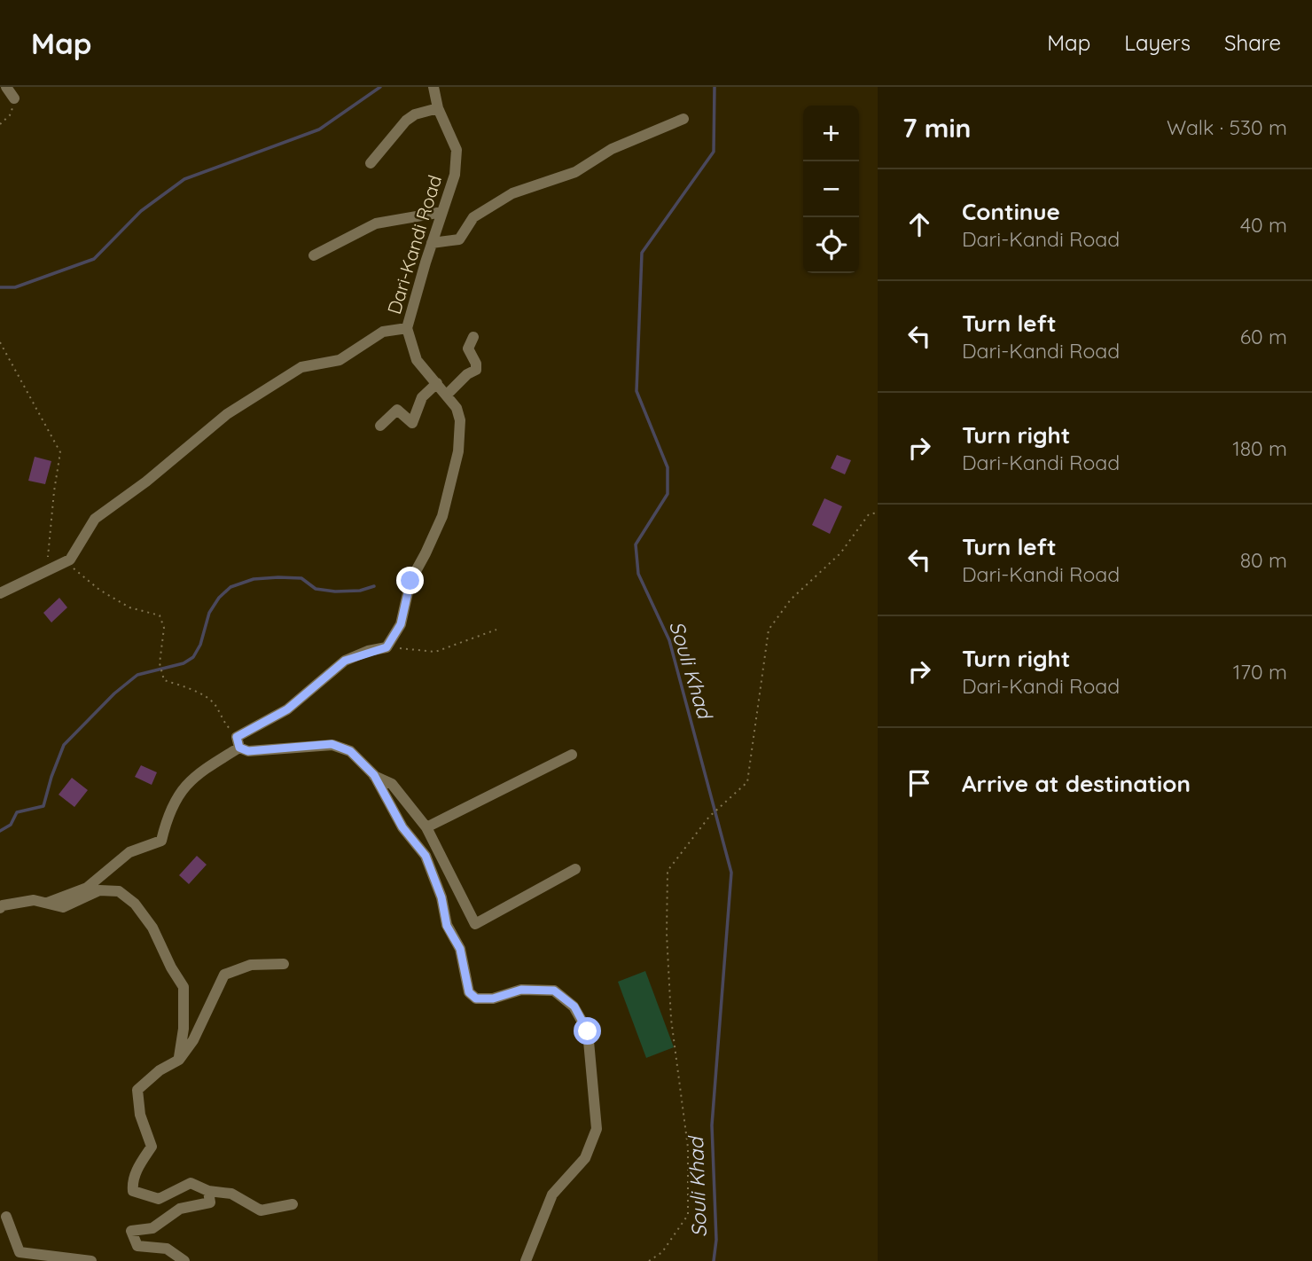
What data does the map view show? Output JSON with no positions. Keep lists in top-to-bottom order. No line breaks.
{"streets":{"street":["Dari-Kandi Road"]},"water":["Souli Khad"],"page":{"header":"Map","nav":["Map","Layers","Share"],"heading":["7 min","Walk · 530 m"],"map_buttons":["+","−"],"list":[["Continue","Dari-Kandi Road","40 m"],["Turn left","Dari-Kandi Road","60 m"],["Turn right","Dari-Kandi Road","180 m"],["Turn left","Dari-Kandi Road","80 m"],["Turn right","Dari-Kandi Road","170 m"],"Arrive at destination"]}}
